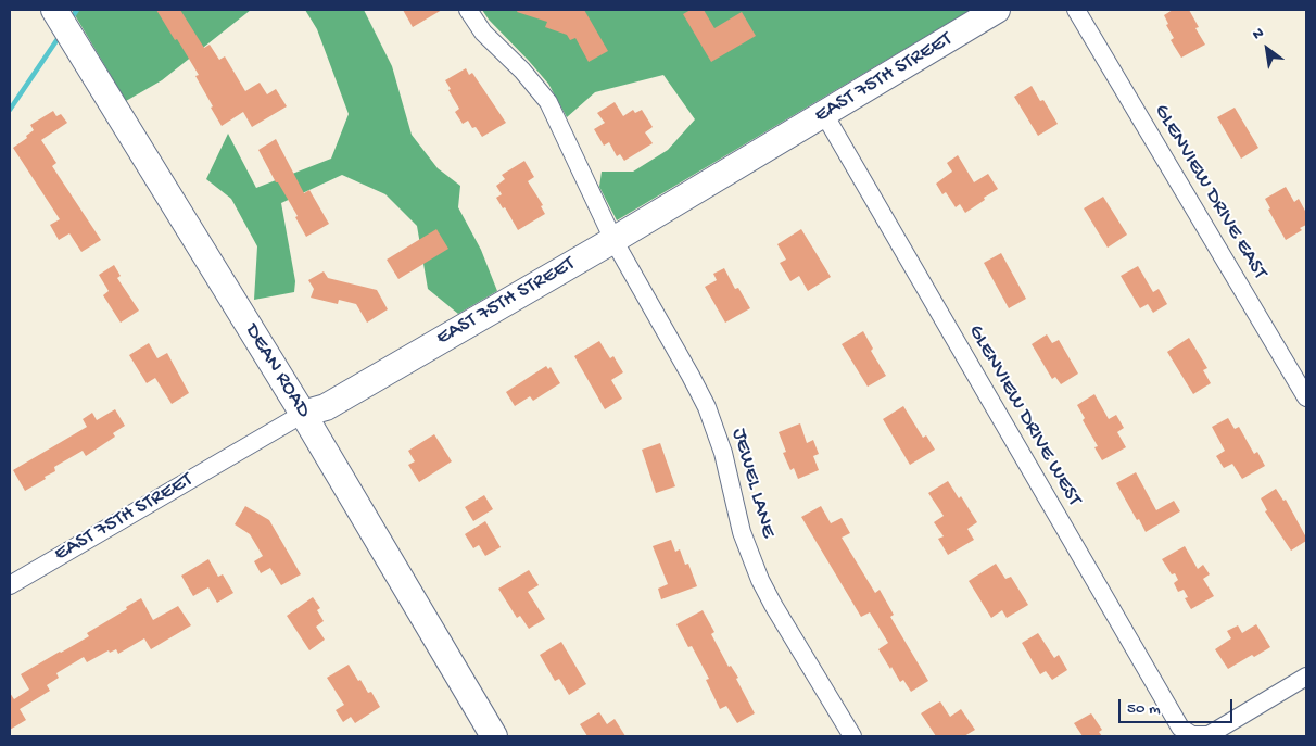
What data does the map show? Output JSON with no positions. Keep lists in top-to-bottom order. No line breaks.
{"streets":{"street":["EAST 75TH STREET","GLENVIEW DRIVE EAST","DEAN ROAD","GLENVIEW DRIVE WEST","JEWEL LANE"]},"crossings":[["EAST 75TH STREET","DEAN ROAD"],["EAST 75TH STREET","GLENVIEW DRIVE WEST"],["EAST 75TH STREET","JEWEL LANE"]],"scale_bar":"50 m","north":"top left"}
